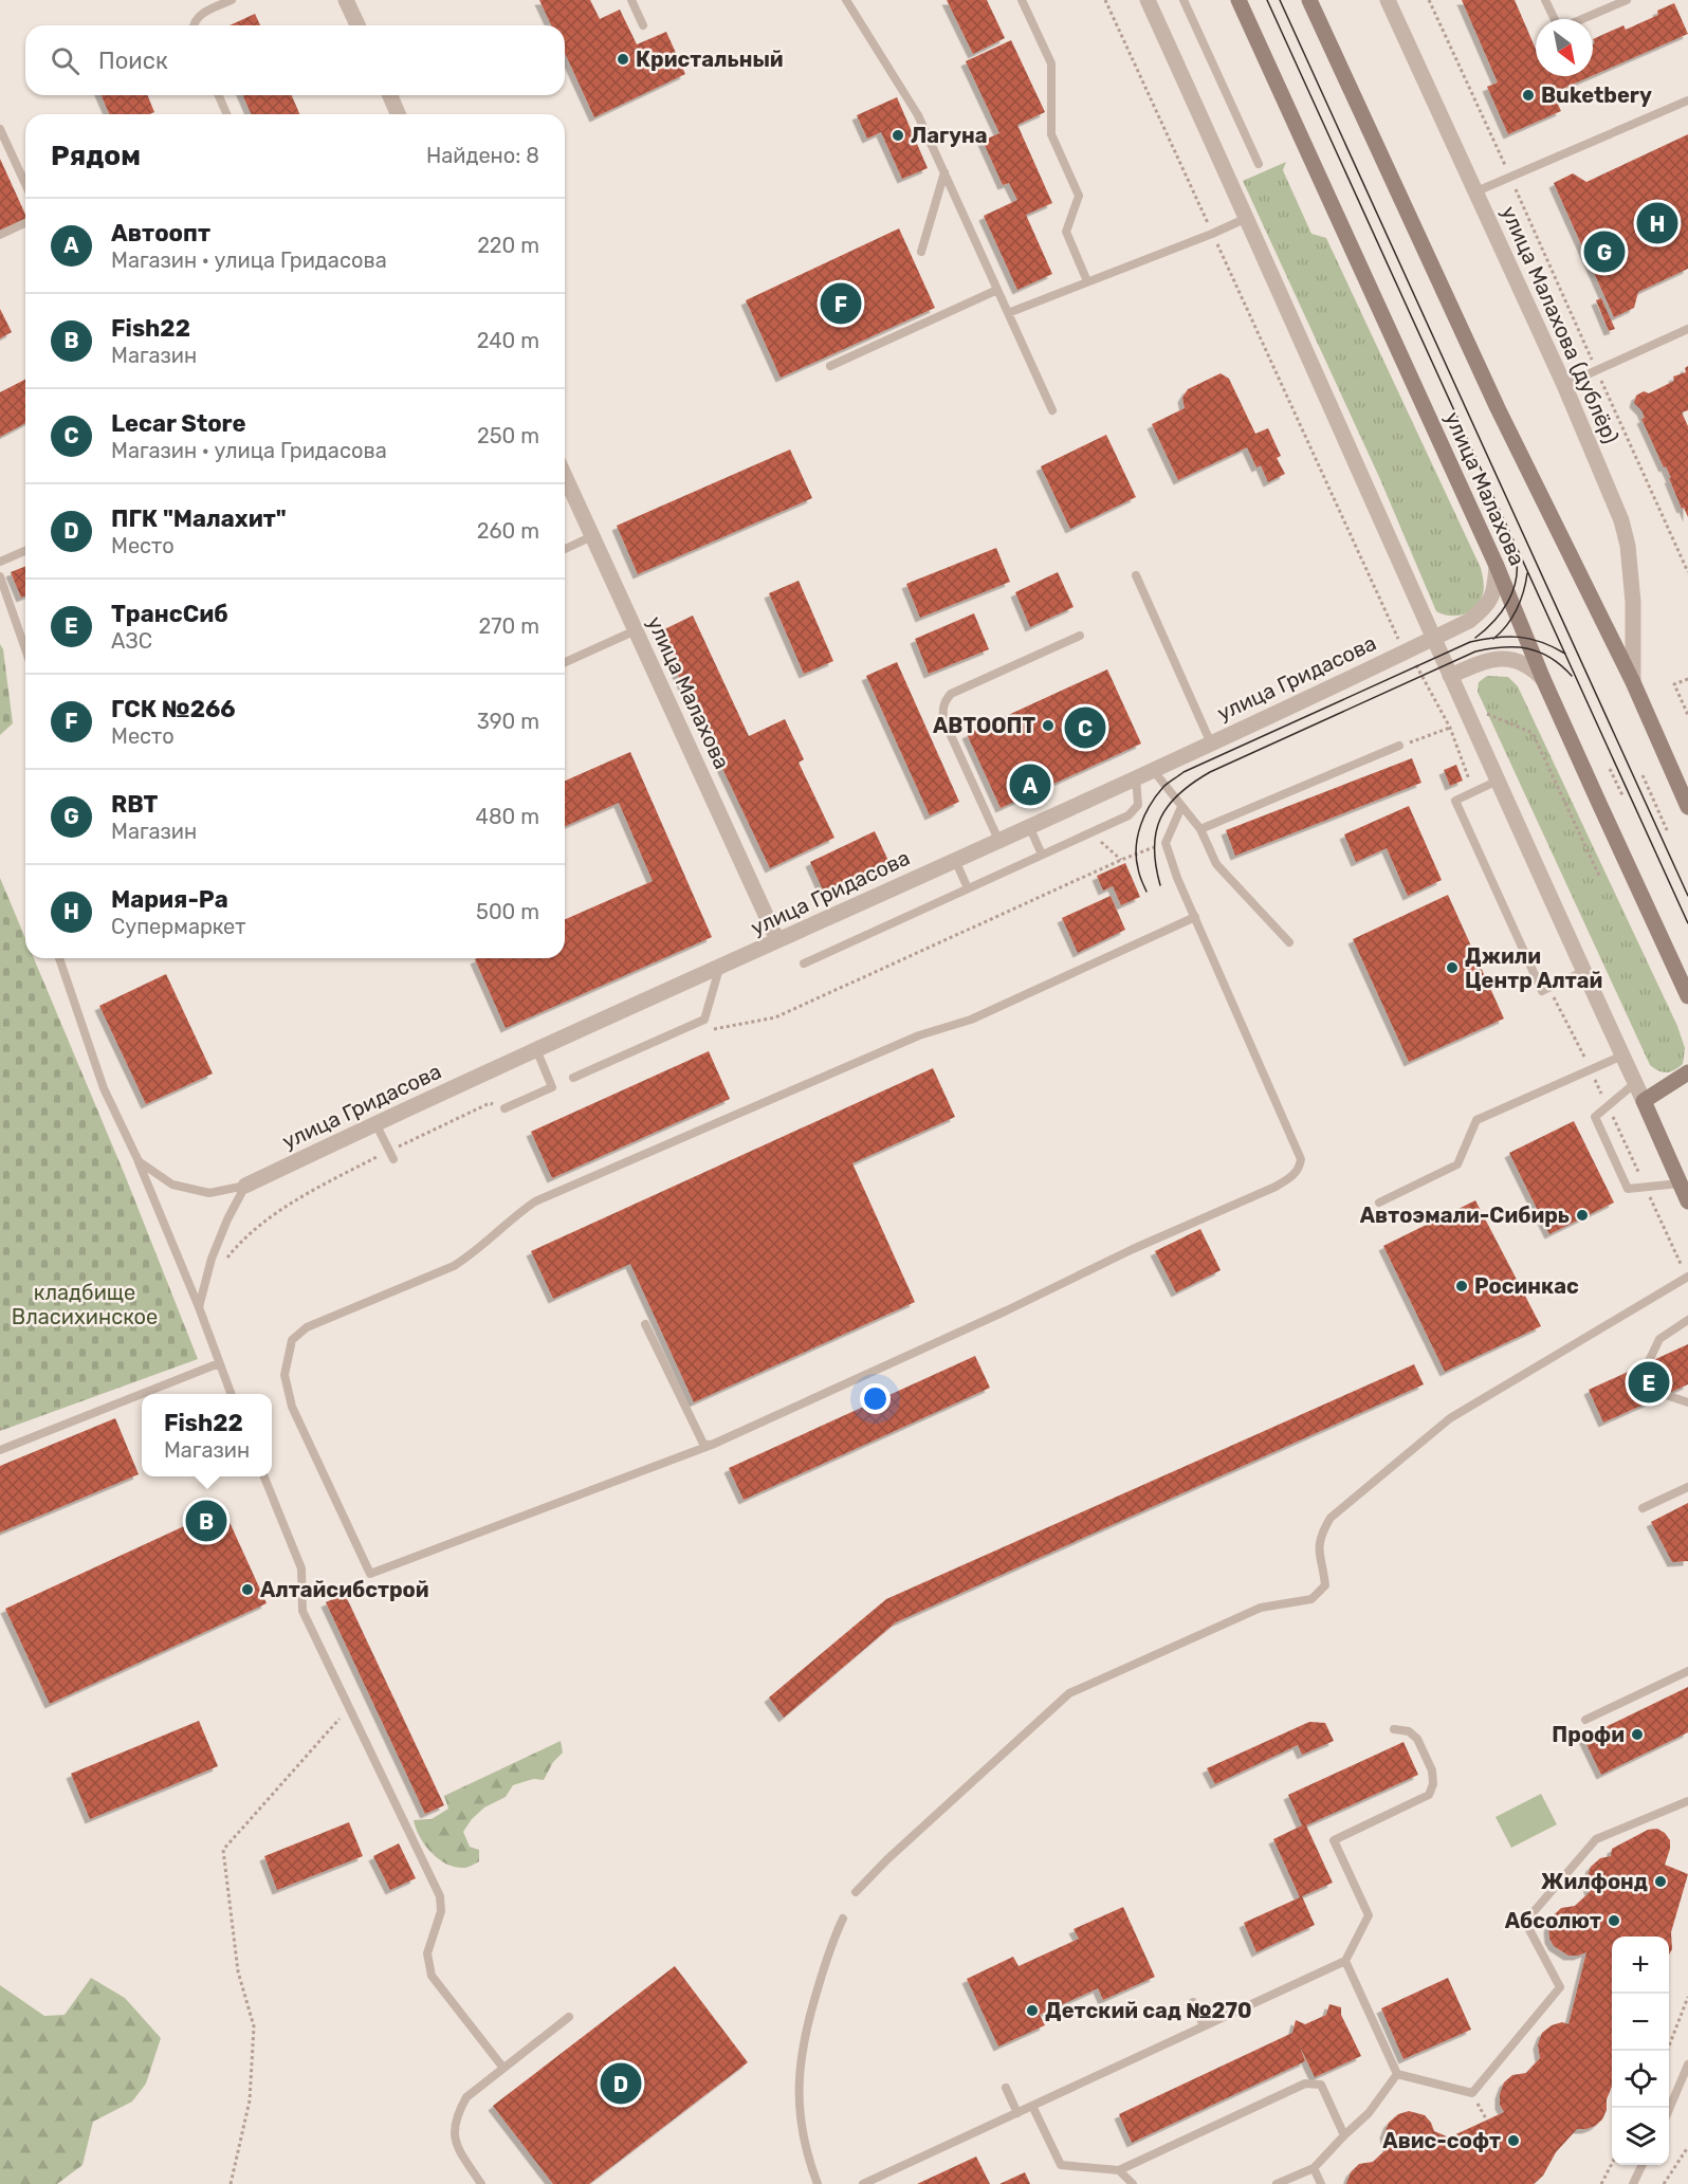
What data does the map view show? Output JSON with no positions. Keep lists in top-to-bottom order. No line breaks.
{"streets":{"main road":["улица Малахова"],"street":["улица Малахова (дублёр)","улица Гридасова"]},"crossings":[["улица Малахова","улица Гридасова"]],"parks":["кладбище Власихинское"],"places":["Кристальный","Buketbery","Лагуна","АВТООПТ","Джили Центр Алтай","Автоэмали-Сибирь","Росинкас","Алтайсибстрой","Профи","Жилфонд","Абсолют","Детский сад №270","Авис-софт"],"north":"bottom right","page":{"search":"Поиск","heading":["Рядом","Найдено: 8"],"list":[{"mark":"A","name":"Автоопт","note":"Магазин · улица Гридасова","value":"220 m"},{"mark":"B","name":"Fish22","note":"Магазин","value":"240 m"},{"mark":"C","name":"Lecar Store","note":"Магазин · улица Гридасова","value":"250 m"},{"mark":"D","name":"ПГК \"Малахит\"","note":"Место","value":"260 m"},{"mark":"E","name":"ТрансСиб","note":"АЗС","value":"270 m"},{"mark":"F","name":"ГСК №266","note":"Место","value":"390 m"},{"mark":"G","name":"RBT","note":"Магазин","value":"480 m"},{"mark":"H","name":"Мария-Ра","note":"Супермаркет","value":"500 m"}],"pins":["H","G","F","C","A","E","B","D"],"popup":["Fish22","Магазин"],"map_buttons":["+","−"]}}
